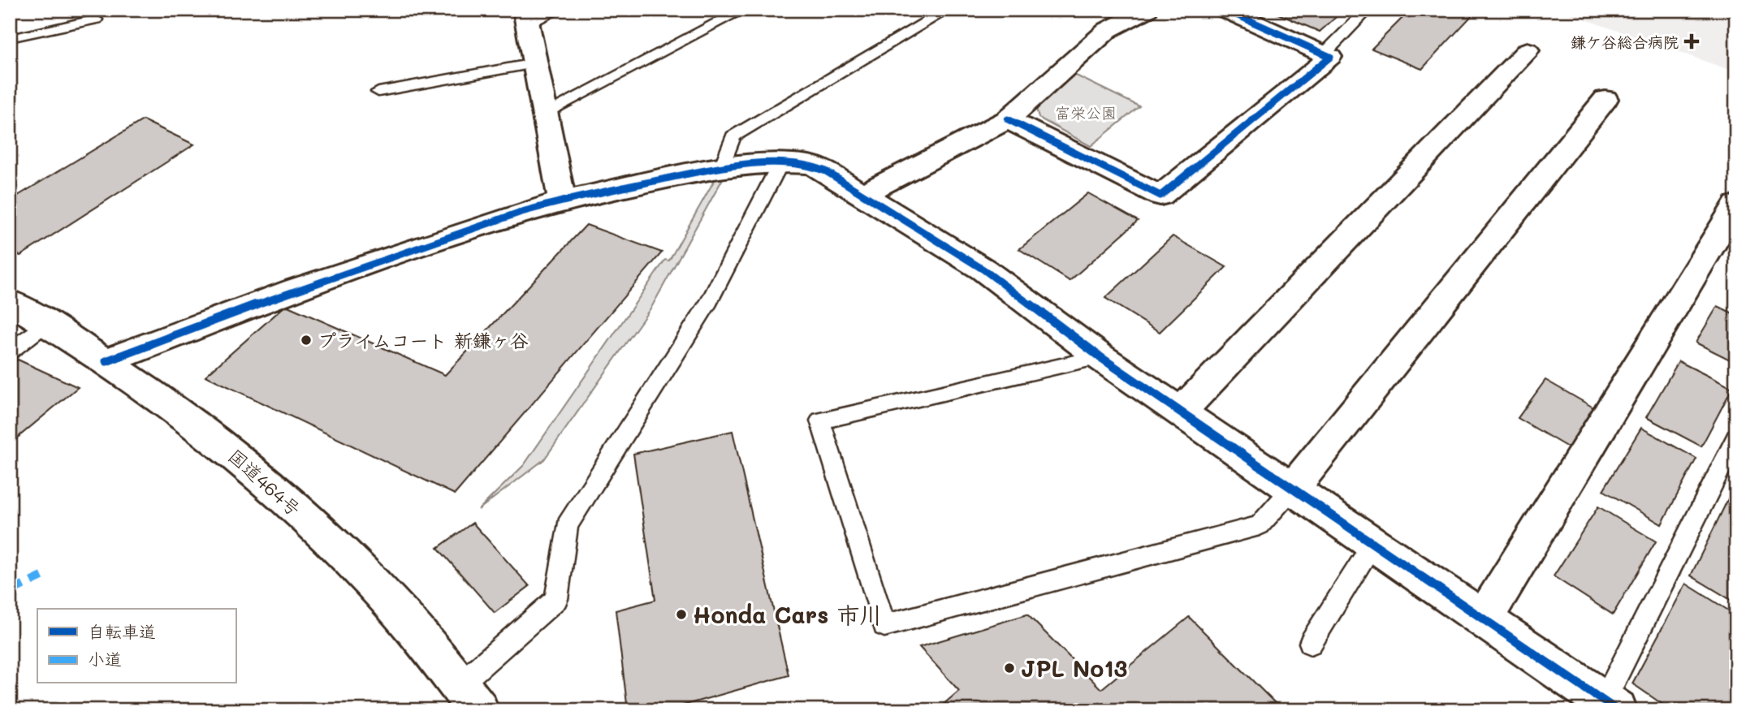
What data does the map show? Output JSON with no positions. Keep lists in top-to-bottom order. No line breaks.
{"streets":{"main road":["国道464号"]},"parks":["富栄公園"],"places":{"health":["鎌ケ谷総合病院"],"other":["プライムコート 新鎌ヶ谷","Honda Cars 市川","JPL No13"]},"legend":["自転車道","小道"]}
